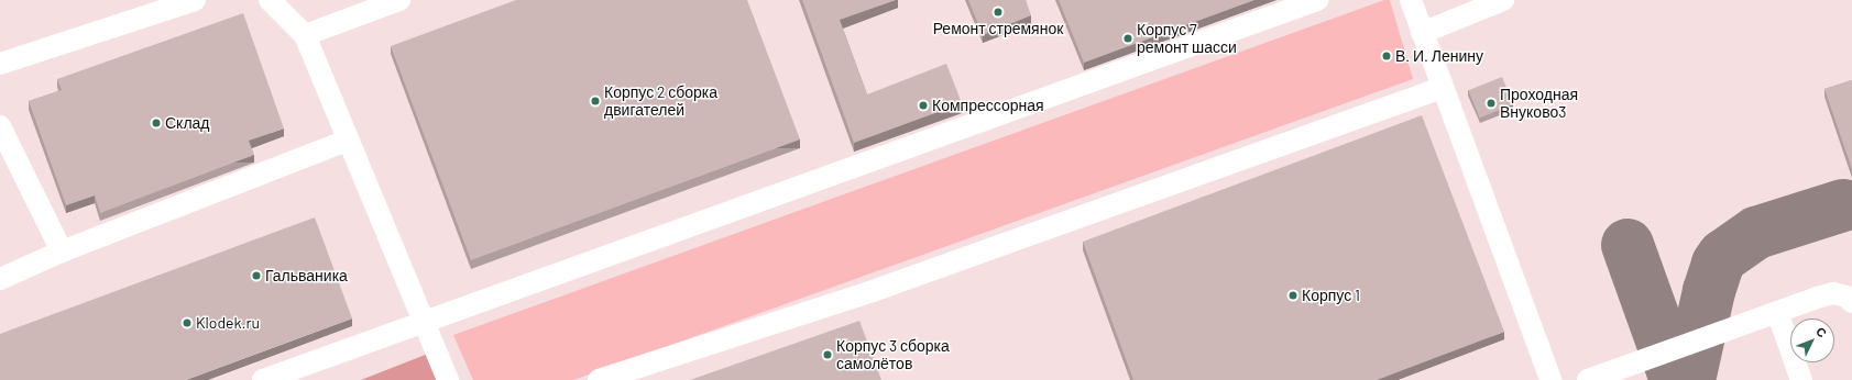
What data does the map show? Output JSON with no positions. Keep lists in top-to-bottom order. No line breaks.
{"places":["Ремонт стремянок","Корпус 7 ремонт шасси","В. И. Ленину","Корпус 2 сборка двигателей","Проходная Внуково3","Компрессорная","Склад","Гальваника","Корпус 1","Klodek.ru","Корпус 3 сборка самолётов"],"north":"top right"}
